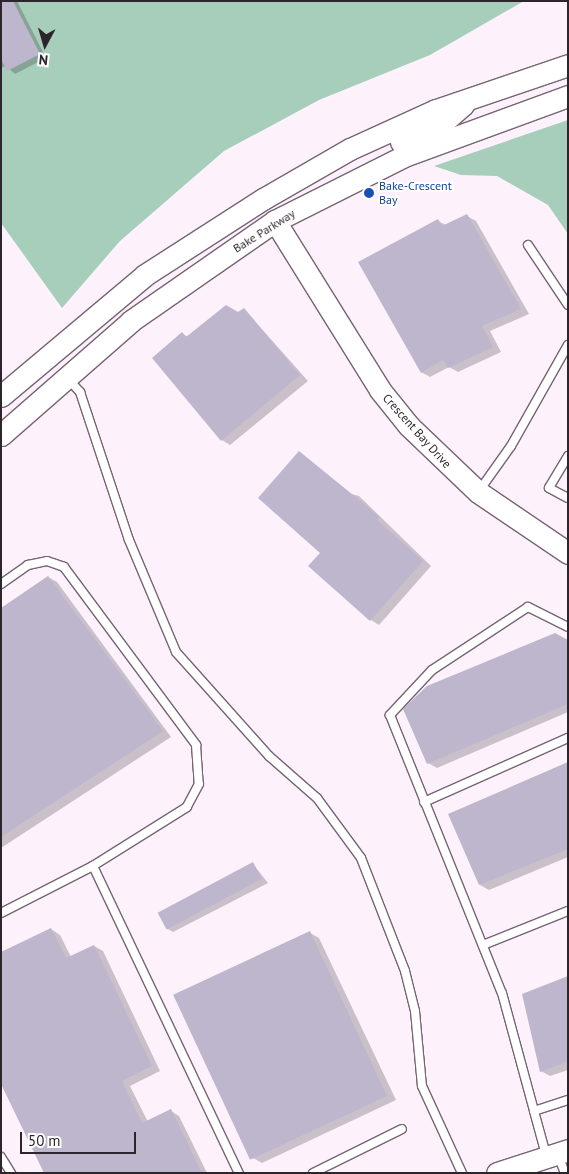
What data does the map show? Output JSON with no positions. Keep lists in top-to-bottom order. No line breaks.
{"streets":{"main road":["Bake Parkway","Crescent Bay Drive"]},"crossings":[["Bake Parkway","Crescent Bay Drive"]],"places":["Bake-Crescent Bay"],"scale_bar":"50 m","north":"bottom"}
